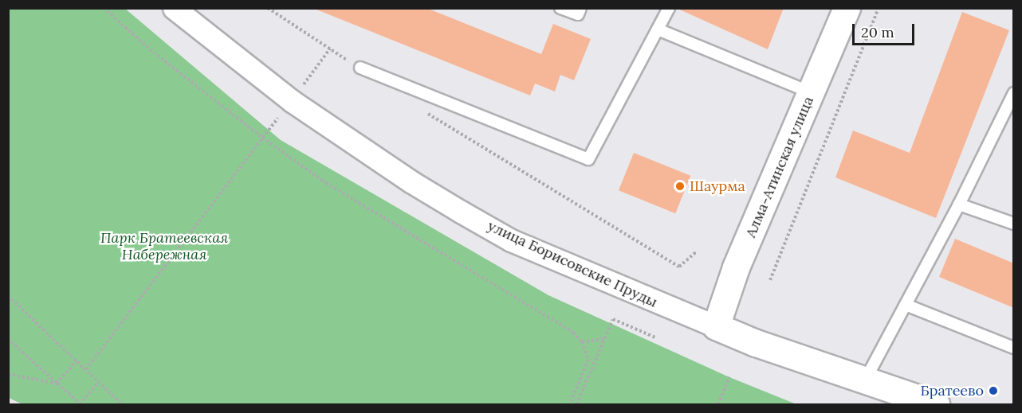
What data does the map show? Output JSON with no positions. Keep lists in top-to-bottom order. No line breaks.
{"streets":{"street":["Алма-Атинская улица","улица Борисовские Пруды"]},"crossings":[["Алма-Атинская улица","улица Борисовские Пруды"]],"parks":["Парк Братеевская Набережная"],"places":["Шаурма","Братеево"],"scale_bar":"20 m"}
